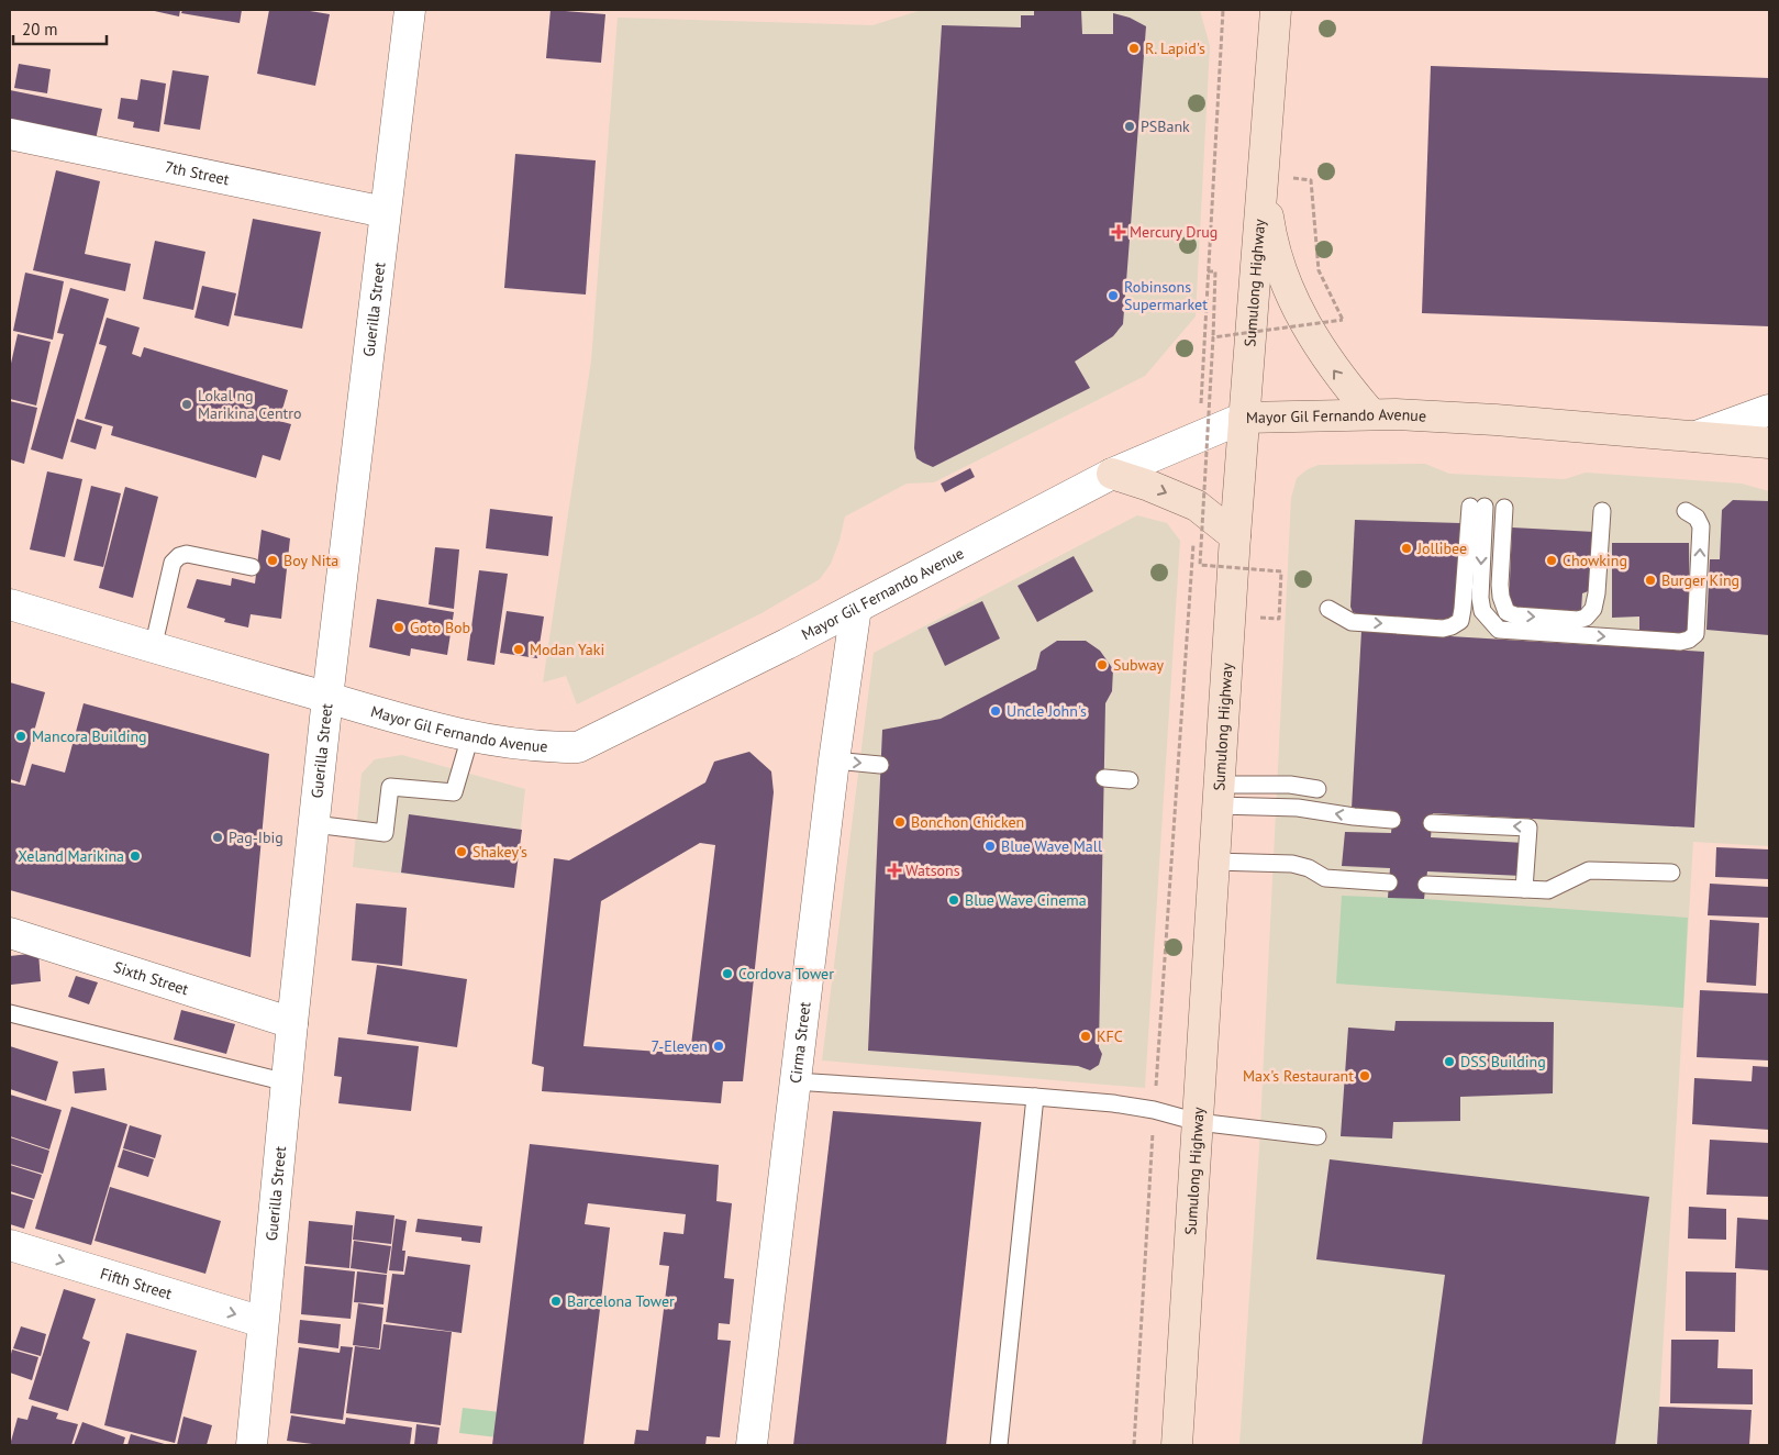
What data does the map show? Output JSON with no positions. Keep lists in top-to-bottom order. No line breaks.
{"streets":{"main road":["Sumulong Highway","Mayor Gil Fernando Avenue"],"street":["7th Street","Guerilla Street","Sixth Street","Cirma Street","Fifth Street"]},"crossings":[["7th Street","Guerilla Street"],["Sumulong Highway","Mayor Gil Fernando Avenue"],["Guerilla Street","Mayor Gil Fernando Avenue"],["Guerilla Street","Sixth Street"],["Guerilla Street","Fifth Street"],["Mayor Gil Fernando Avenue","Cirma Street"]],"one_way":["Fifth Street"],"places":{"other":["R. Lapid's","PSBank","Robinsons Supermarket","Lokal ng Marikina Centro","Jollibee","Boy Nita","Chowking","Burger King","Goto Bob","Modan Yaki","Subway","Uncle John's","Mancora Building","Bonchon Chicken","Pag-Ibig","Blue Wave Mall","Shakey's","Xeland Marikina","Blue Wave Cinema","Cordova Tower","KFC","7-Eleven","DSS Building","Max's Restaurant","Barcelona Tower"],"health":["Mercury Drug","Watsons"]},"scale_bar":"20 m"}
